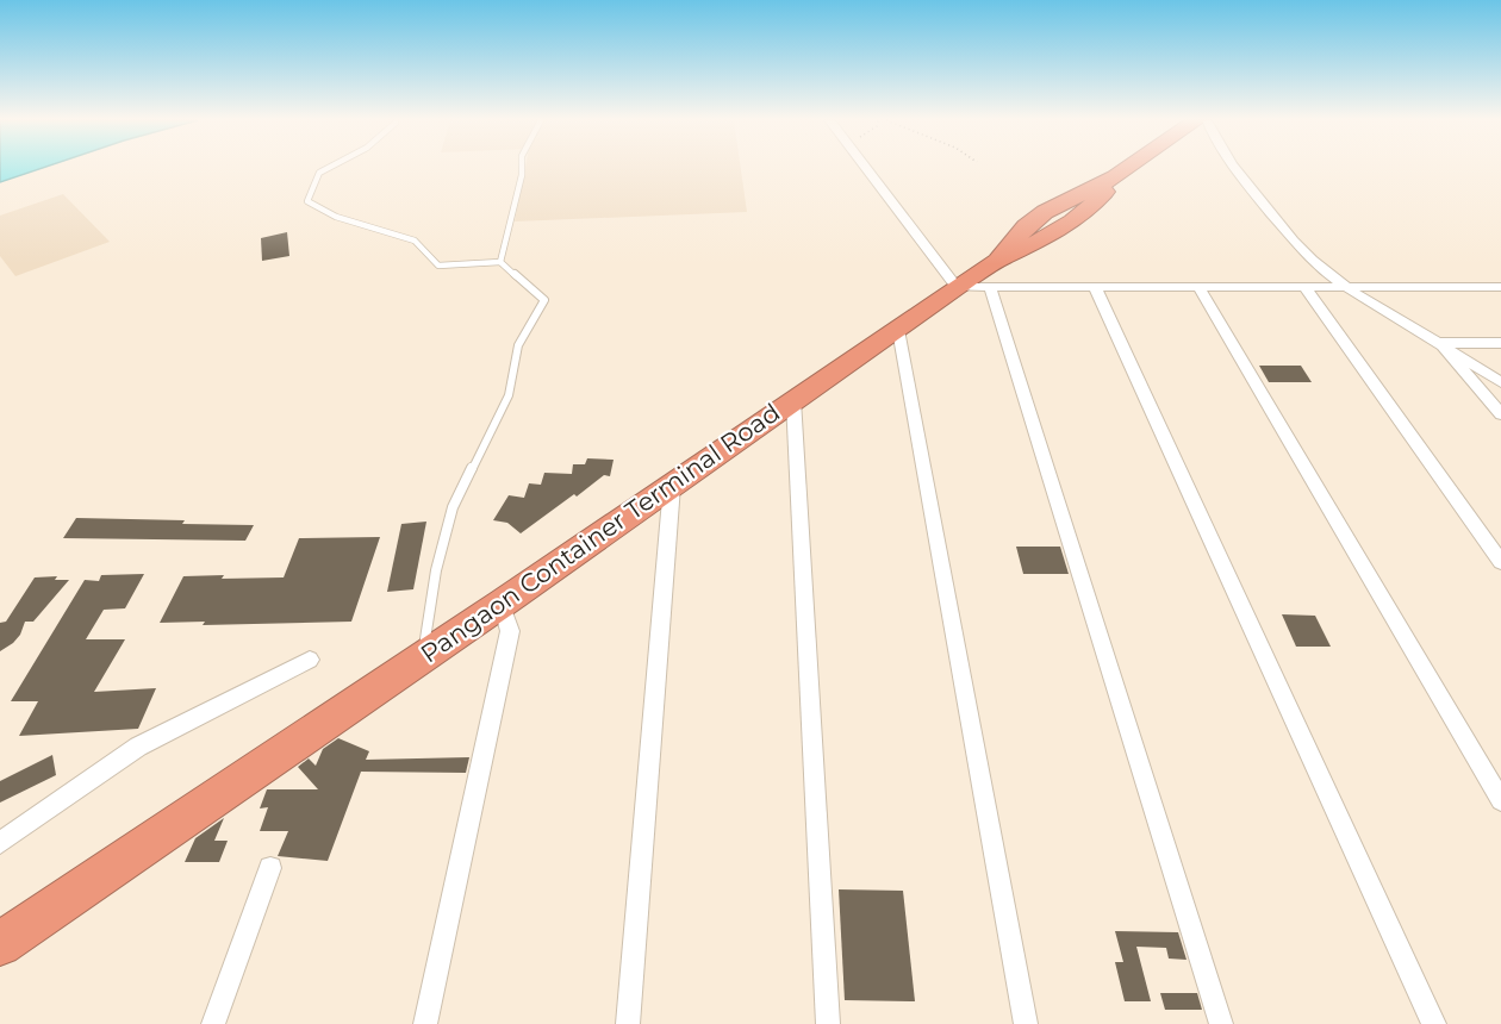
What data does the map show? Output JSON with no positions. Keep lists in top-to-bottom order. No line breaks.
{"streets":{"highway":["Pangaon Container Terminal Road"]}}
